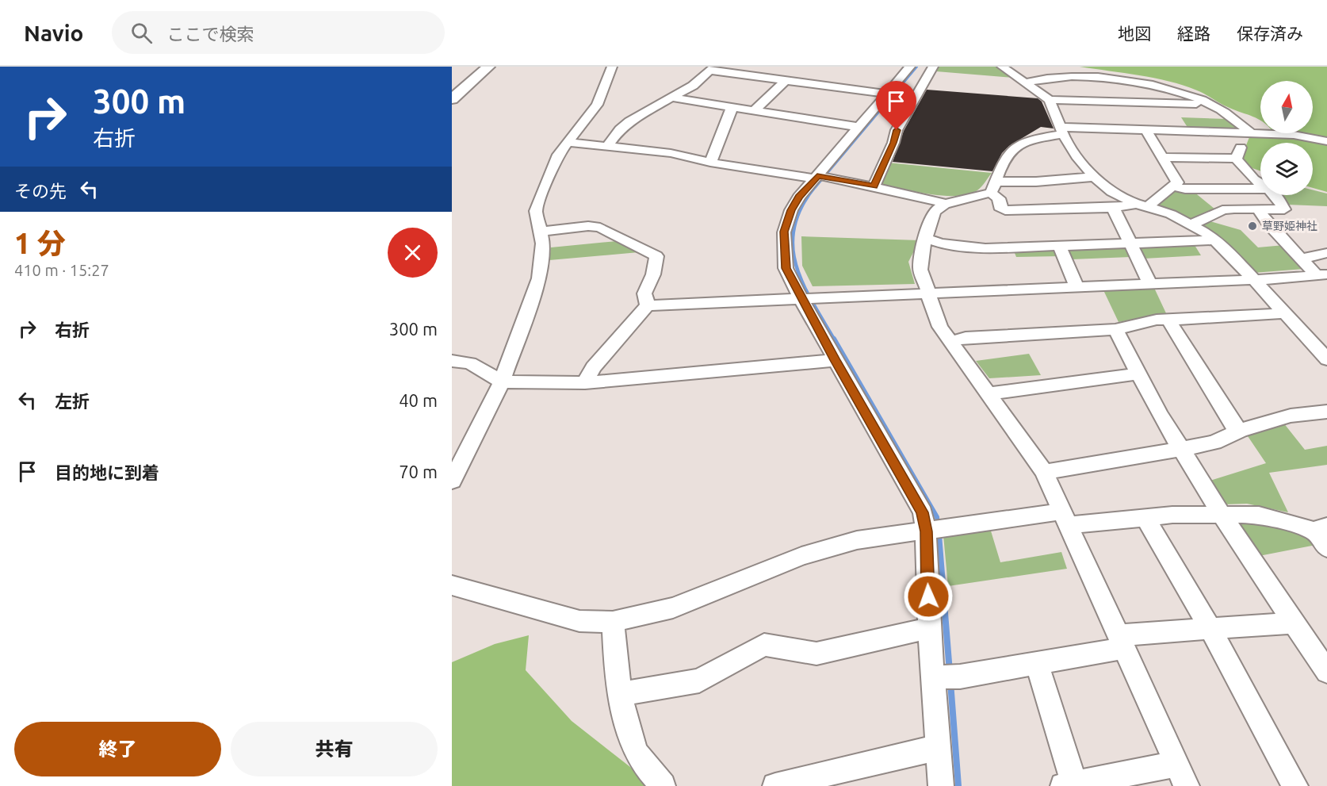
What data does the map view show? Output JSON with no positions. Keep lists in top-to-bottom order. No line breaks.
{"places":["草野姫神社"],"north":"top","page":{"header":"Navio","search":"ここで検索","nav":["地図","経路","保存済み"],"turn":["300 m","右折"],"then":"その先","heading":["1 分","410 m · 15:27"],"list":[{"name":"右折","value":"300 m"},{"name":"左折","value":"40 m"},{"name":"目的地に到着","value":"70 m"}],"buttons":["終了","共有"]}}
